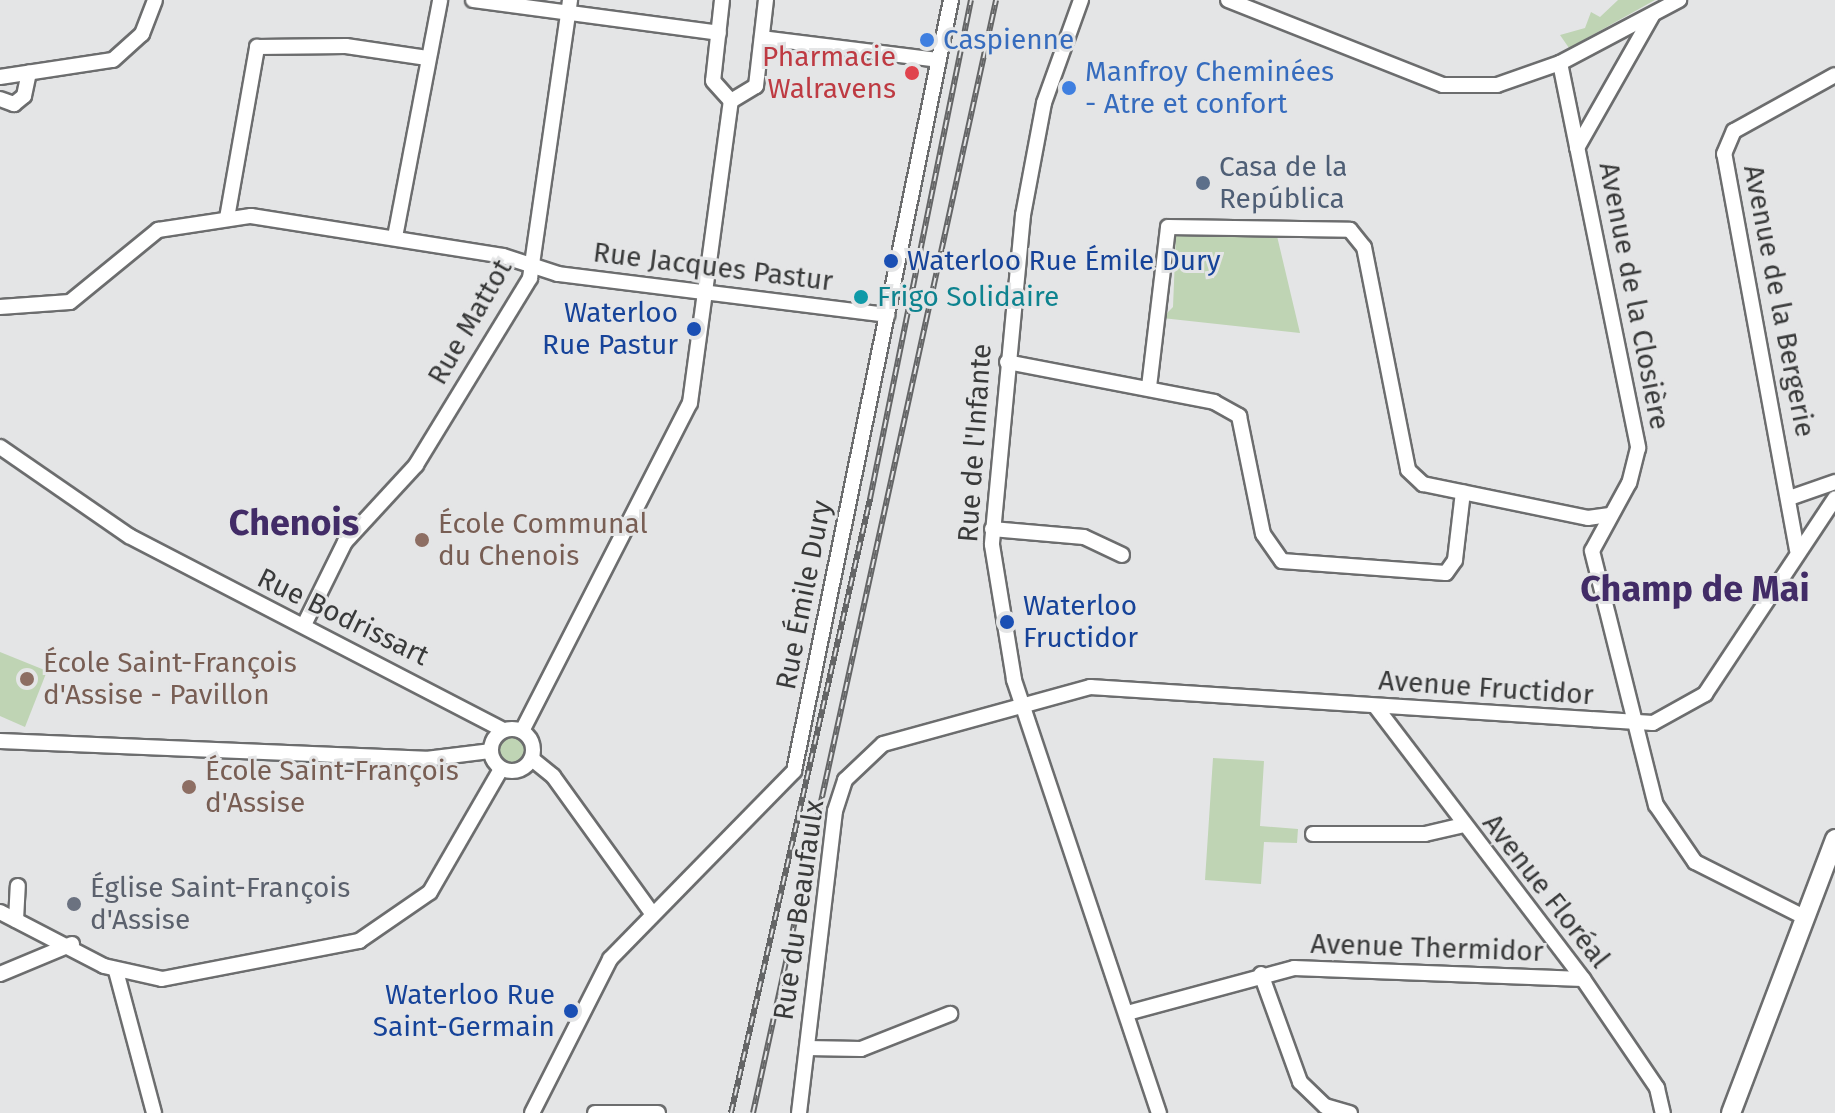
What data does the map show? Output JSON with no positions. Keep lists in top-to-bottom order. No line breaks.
{"streets":{"street":["Rue Jacques Pastur","Avenue de la Closière","Avenue de la Bergerie","Rue Mattot","Rue de l'Infante","Rue Émile Dury","Rue Bodrissart","Avenue Fructidor","Avenue Floréal","Rue du Beaufaulx","Avenue Thermidor"]},"crossings":[["Rue Jacques Pastur","Rue Mattot"],["Rue Jacques Pastur","Rue Émile Dury"],["Avenue de la Bergerie","Avenue Fructidor"],["Rue Mattot","Rue Bodrissart"],["Rue de l'Infante","Avenue Fructidor"],["Rue de l'Infante","Rue du Beaufaulx"],["Rue de l'Infante","Avenue Thermidor"],["Avenue Fructidor","Avenue Floréal"],["Avenue Fructidor","Rue du Beaufaulx"],["Avenue Floréal","Avenue Thermidor"]],"districts":["Chenois","Champ de Mai"],"places":["Caspienne","Pharmacie Walravens","Manfroy Cheminées - Atre et confort","Casa de la República","Waterloo Rue Émile Dury","Frigo Solidaire","Waterloo Rue Pastur","École Communal du Chenois","Waterloo Fructidor","École Saint-François d'Assise - Pavillon","École Saint-François d'Assise","Église Saint-François d'Assise","Waterloo Rue Saint-Germain"]}
